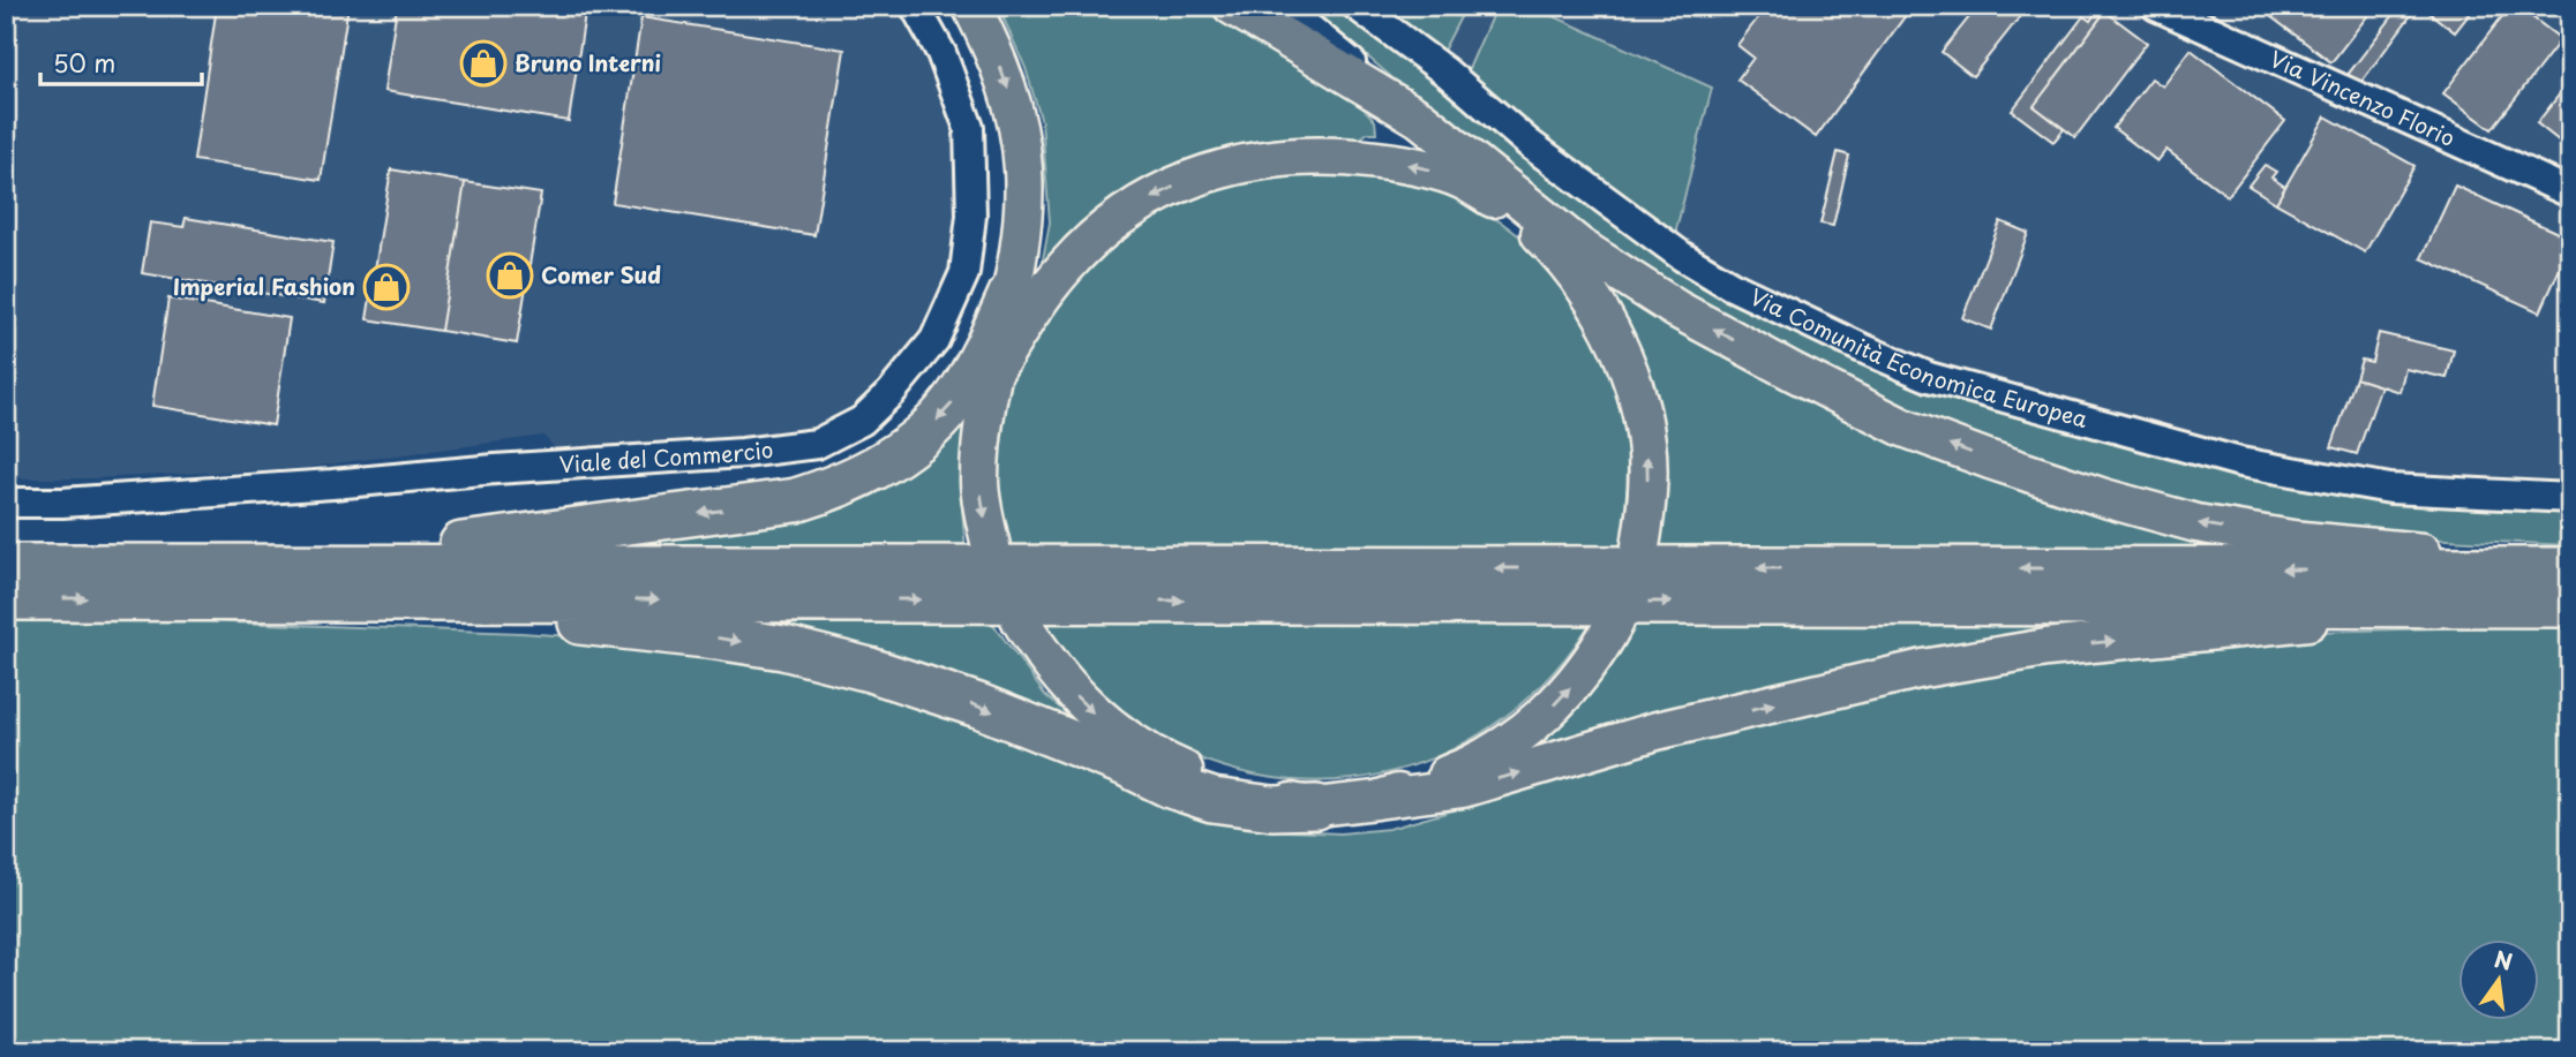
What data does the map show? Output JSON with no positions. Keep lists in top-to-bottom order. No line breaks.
{"streets":{"street":["Via Vincenzo Florio","Via Comunità Economica Europea","Viale del Commercio"]},"places":{"shop":["Bruno Interni","Comer Sud","Imperial Fashion"]},"scale_bar":"50 m","north":"top"}
